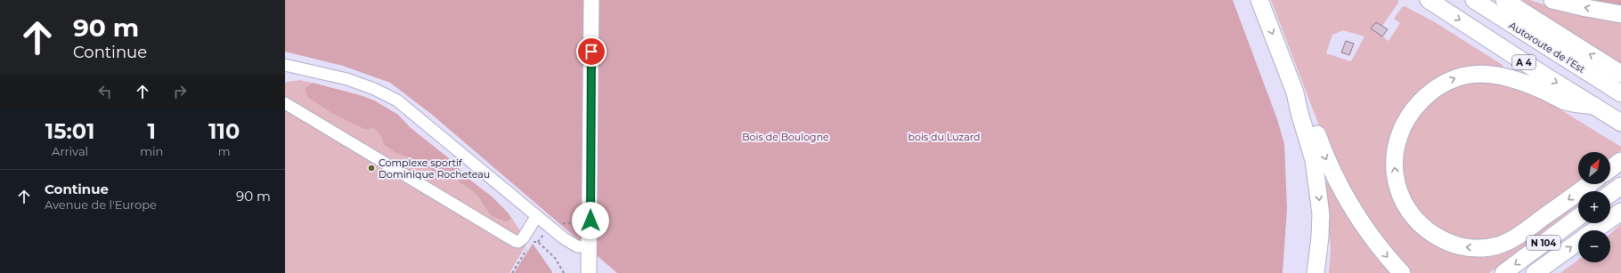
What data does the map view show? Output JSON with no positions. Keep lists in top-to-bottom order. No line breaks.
{"streets":{"highway":["Autoroute de l’Est","A 4","N 104"]},"parks":["Bois de Boulogne","bois du Luzard"],"places":["Complexe sportif Dominique Rocheteau"],"north":"top right","page":{"turn":["90 m","Continue"],"eta":["15:01","Arrival","1","min","110","m"],"map_buttons":["+","−"],"list":[{"name":"Continue","note":"Avenue de l'Europe","value":"90 m"}]}}
